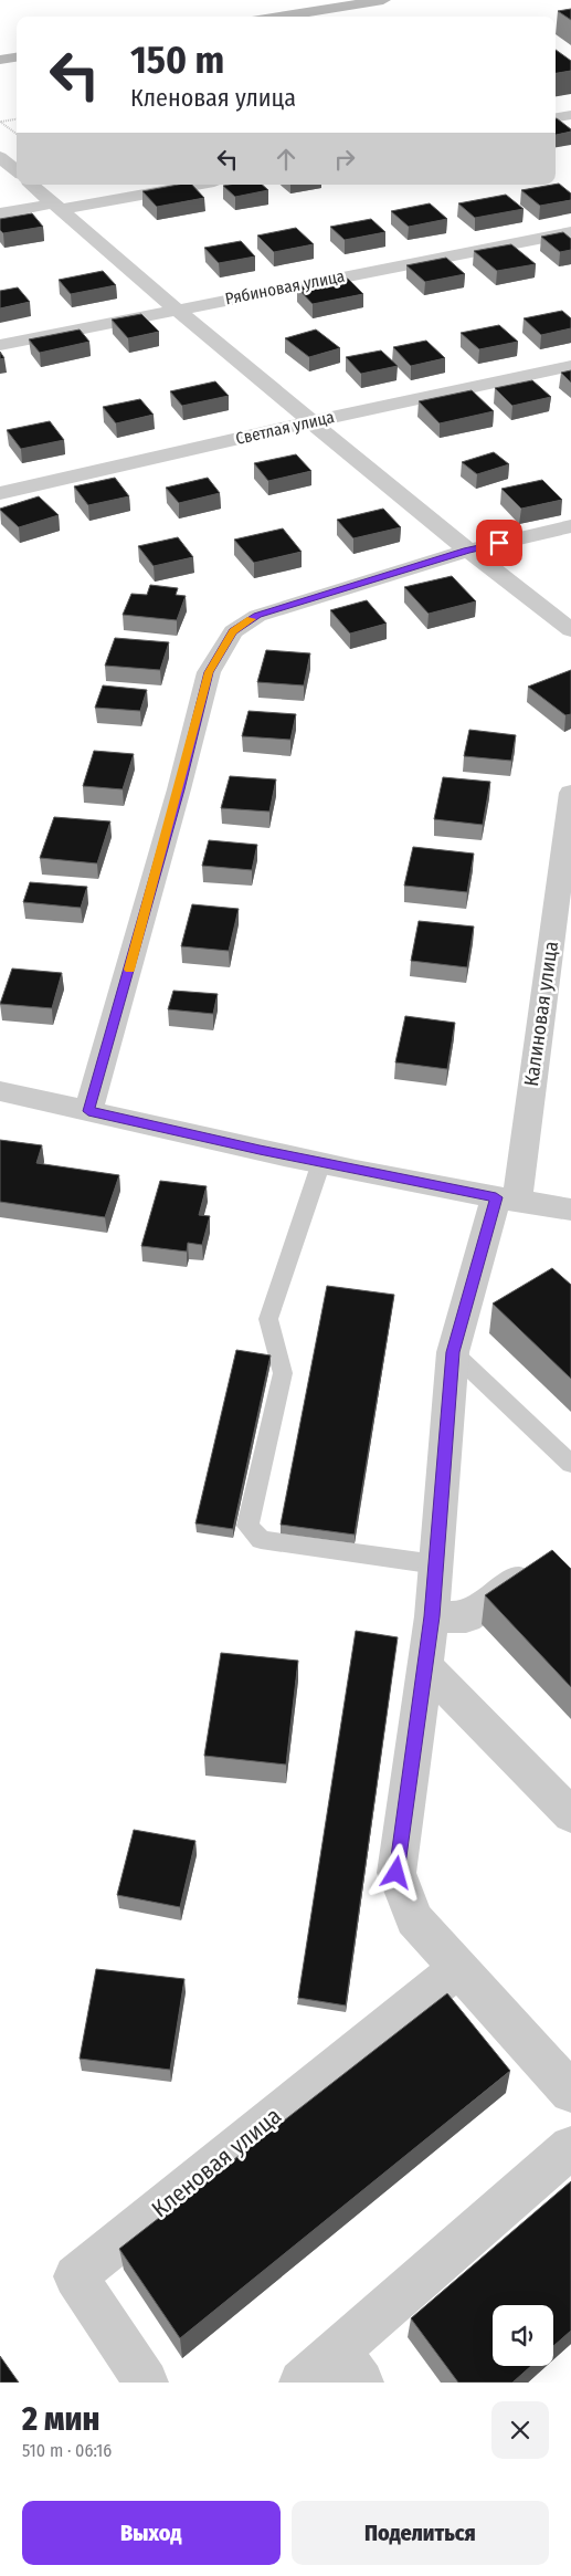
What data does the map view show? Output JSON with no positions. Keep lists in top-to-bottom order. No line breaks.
{"streets":{"street":["Рябиновая улица","Светлая улица","Калиновая улица","Кленовая улица"]},"page":{"turn":["150 m","Кленовая улица"],"heading":["2 мин","510 m · 06:16"],"buttons":["Выход","Поделиться"]}}
